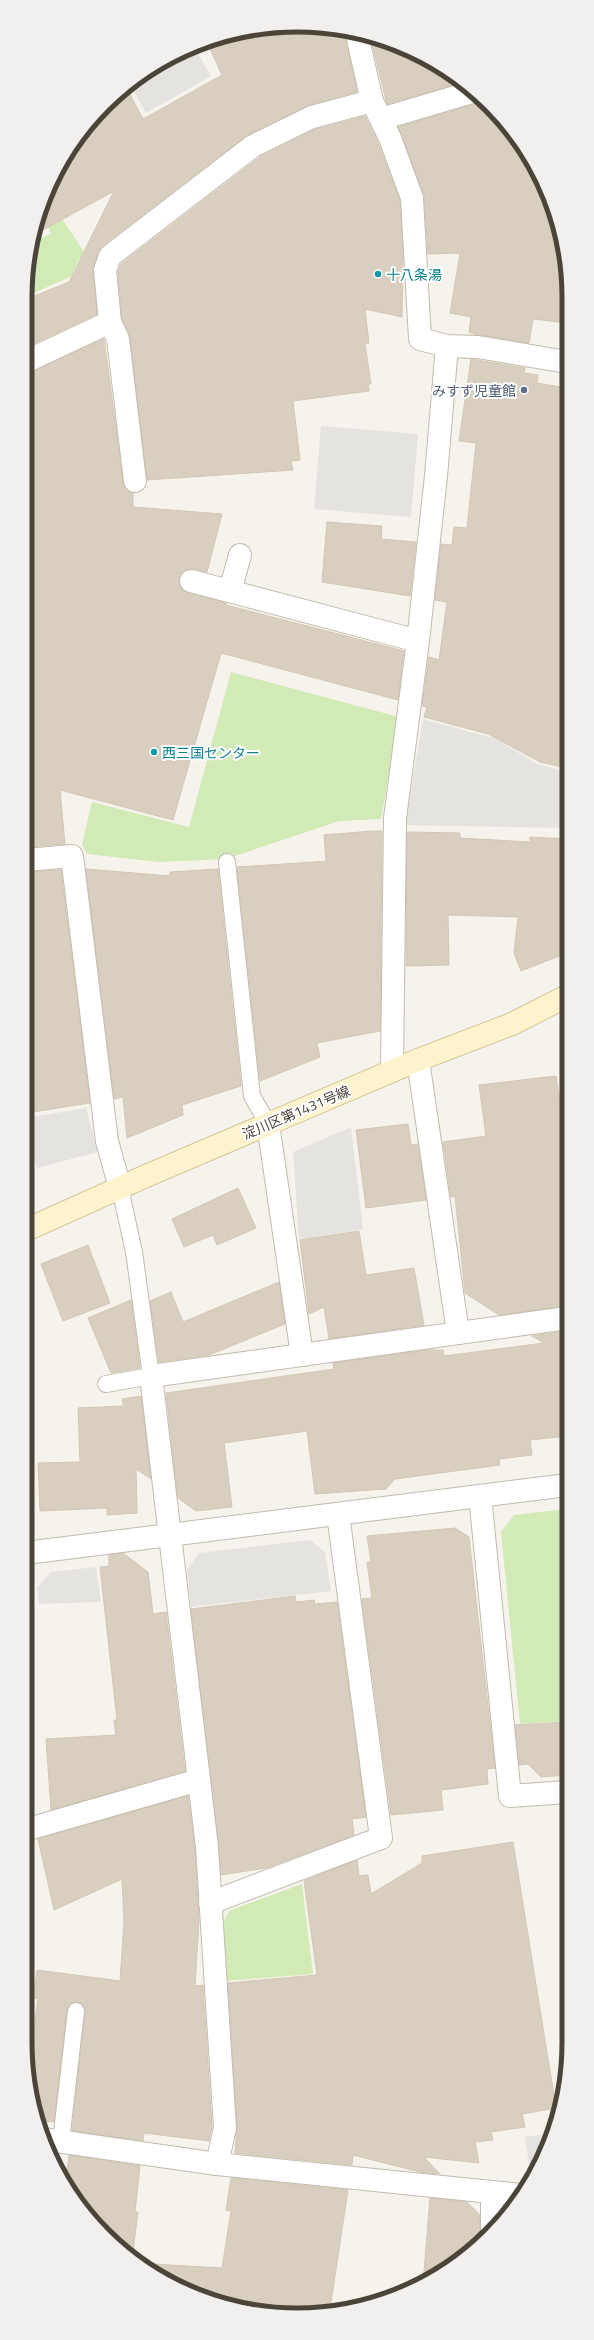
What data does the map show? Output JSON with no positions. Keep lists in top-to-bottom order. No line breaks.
{"streets":{"street":["淀川区第1431号線"]},"places":["十八条湯","みすず児童館","西三国センター"]}
